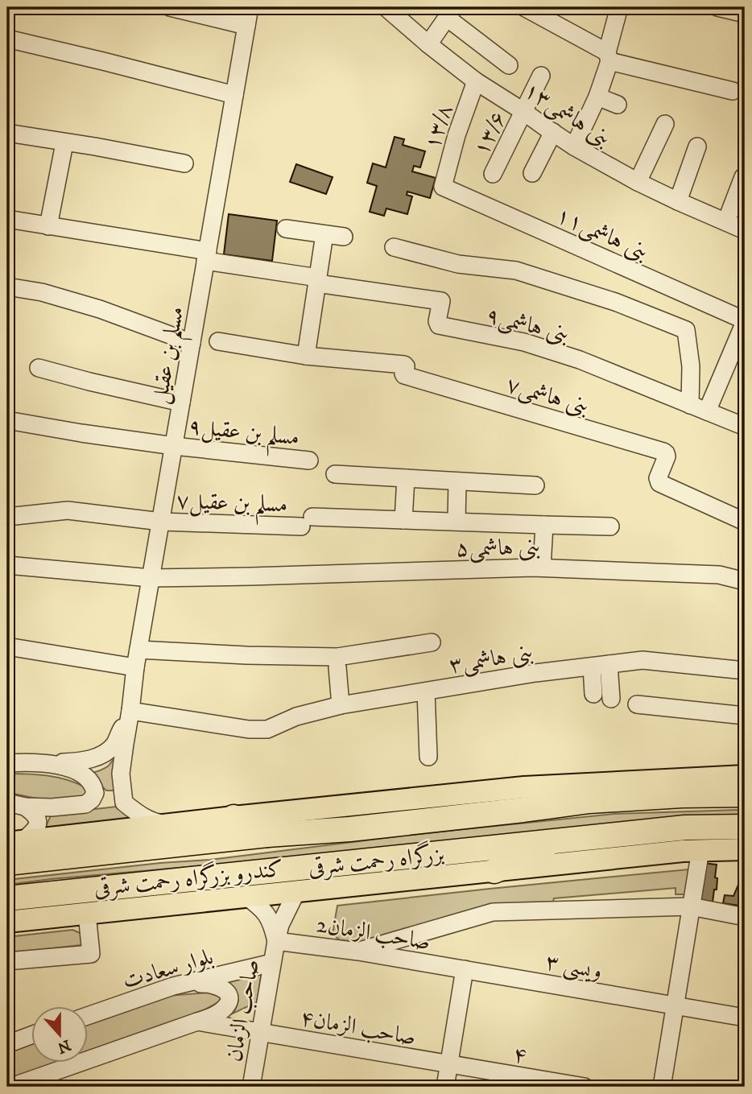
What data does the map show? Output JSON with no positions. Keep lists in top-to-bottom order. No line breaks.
{"streets":{"highway":["بزرگراه رحمت شرقی"],"main road":["کندرو بزرگراه رحمت شرقی"],"street":["بنی هاشمی۱۳","۱۳/۸","۱۳/۶","بنی هاشمی۱۱","بنی هاشمی۹","مسلم بن عقیل","بنی هاشمی۷","مسلم بن عقیل۹","مسلم بن عقیل۷","بنی هاشمی۵","بنی هاشمی۳","2صاحب الزمان","ویسی ۳","بلوار سعادت","صاحب الزمان","صاحب الزمان۴","۴"]},"crossings":[["بنی هاشمی۱۳","۱۳/۸"],["بنی هاشمی۱۳","۱۳/۶"],["۱۳/۸","بنی هاشمی۱۱"],["مسلم بن عقیل","مسلم بن عقیل۹"],["مسلم بن عقیل","مسلم بن عقیل۷"],["مسلم بن عقیل","بنی هاشمی۵"],["مسلم بن عقیل","بنی هاشمی۳"],["کندرو بزرگراه رحمت شرقی","صاحب الزمان"],["2صاحب الزمان","ویسی ۳"],["2صاحب الزمان","صاحب الزمان"],["بلوار سعادت","صاحب الزمان"],["صاحب الزمان","صاحب الزمان۴"],["صاحب الزمان۴","۴"]],"north":"bottom"}
